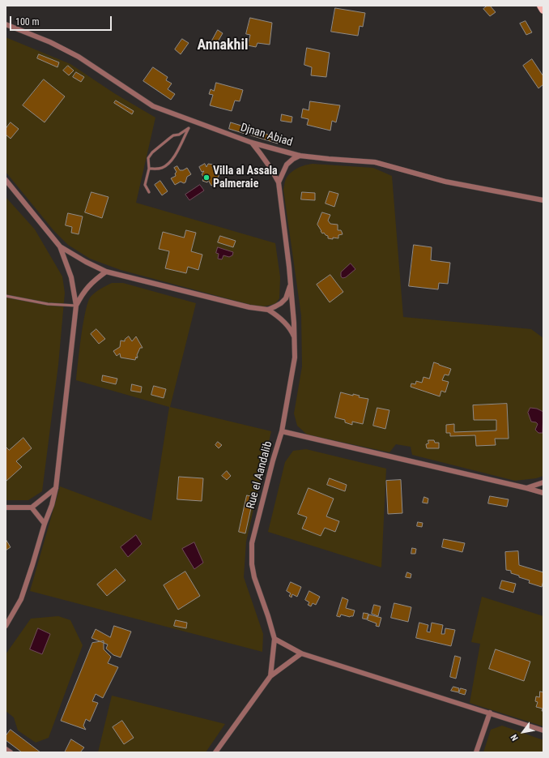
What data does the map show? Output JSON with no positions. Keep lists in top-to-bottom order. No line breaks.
{"streets":{"street":["Djnan Abiad","Rue el Aandalib"]},"crossings":[["Djnan Abiad","Rue el Aandalib"]],"districts":["Annakhil"],"places":["Villa al Assala Palmeraie"],"scale_bar":"100 m","north":"bottom left"}
